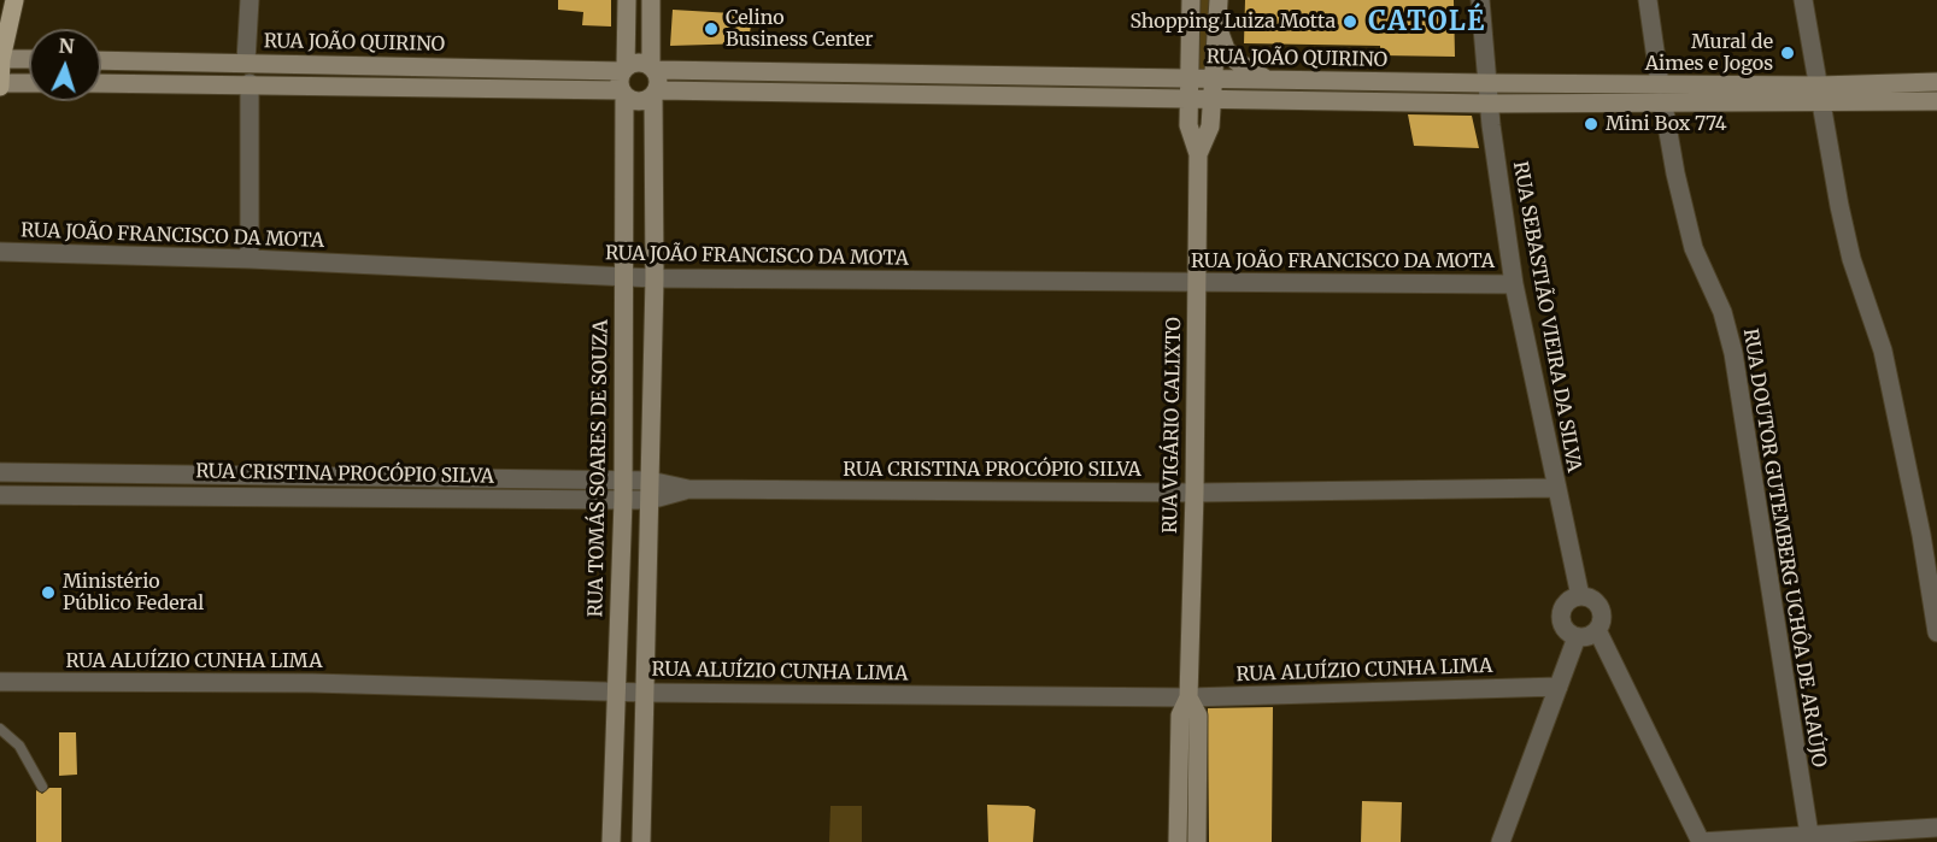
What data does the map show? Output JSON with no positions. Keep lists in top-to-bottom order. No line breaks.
{"streets":{"main road":["RUA JOÃO QUIRINO","RUA VIGÁRIO CALIXTO","RUA TOMÁS SOARES DE SOUZA"],"street":["RUA JOÃO FRANCISCO DA MOTA","RUA SEBASTIÃO VIEIRA DA SILVA","RUA CRISTINA PROCÓPIO SILVA","RUA DOUTOR GUTEMBERG UCHÔA DE ARAÚJO","RUA ALUÍZIO CUNHA LIMA"]},"crossings":[["RUA JOÃO QUIRINO","RUA SEBASTIÃO VIEIRA DA SILVA"],["RUA JOÃO QUIRINO","RUA VIGÁRIO CALIXTO"],["RUA JOÃO QUIRINO","RUA TOMÁS SOARES DE SOUZA"],["RUA JOÃO FRANCISCO DA MOTA","RUA SEBASTIÃO VIEIRA DA SILVA"],["RUA JOÃO FRANCISCO DA MOTA","RUA VIGÁRIO CALIXTO"],["RUA JOÃO FRANCISCO DA MOTA","RUA TOMÁS SOARES DE SOUZA"],["RUA SEBASTIÃO VIEIRA DA SILVA","RUA CRISTINA PROCÓPIO SILVA"],["RUA VIGÁRIO CALIXTO","RUA CRISTINA PROCÓPIO SILVA"],["RUA VIGÁRIO CALIXTO","RUA ALUÍZIO CUNHA LIMA"],["RUA TOMÁS SOARES DE SOUZA","RUA CRISTINA PROCÓPIO SILVA"],["RUA TOMÁS SOARES DE SOUZA","RUA ALUÍZIO CUNHA LIMA"]],"districts":["CATOLÉ"],"places":["Shopping Luiza Motta","Celino Business Center","Mural de Aimes e Jogos","Mini Box 774","Ministério Público Federal"],"north":"top"}
